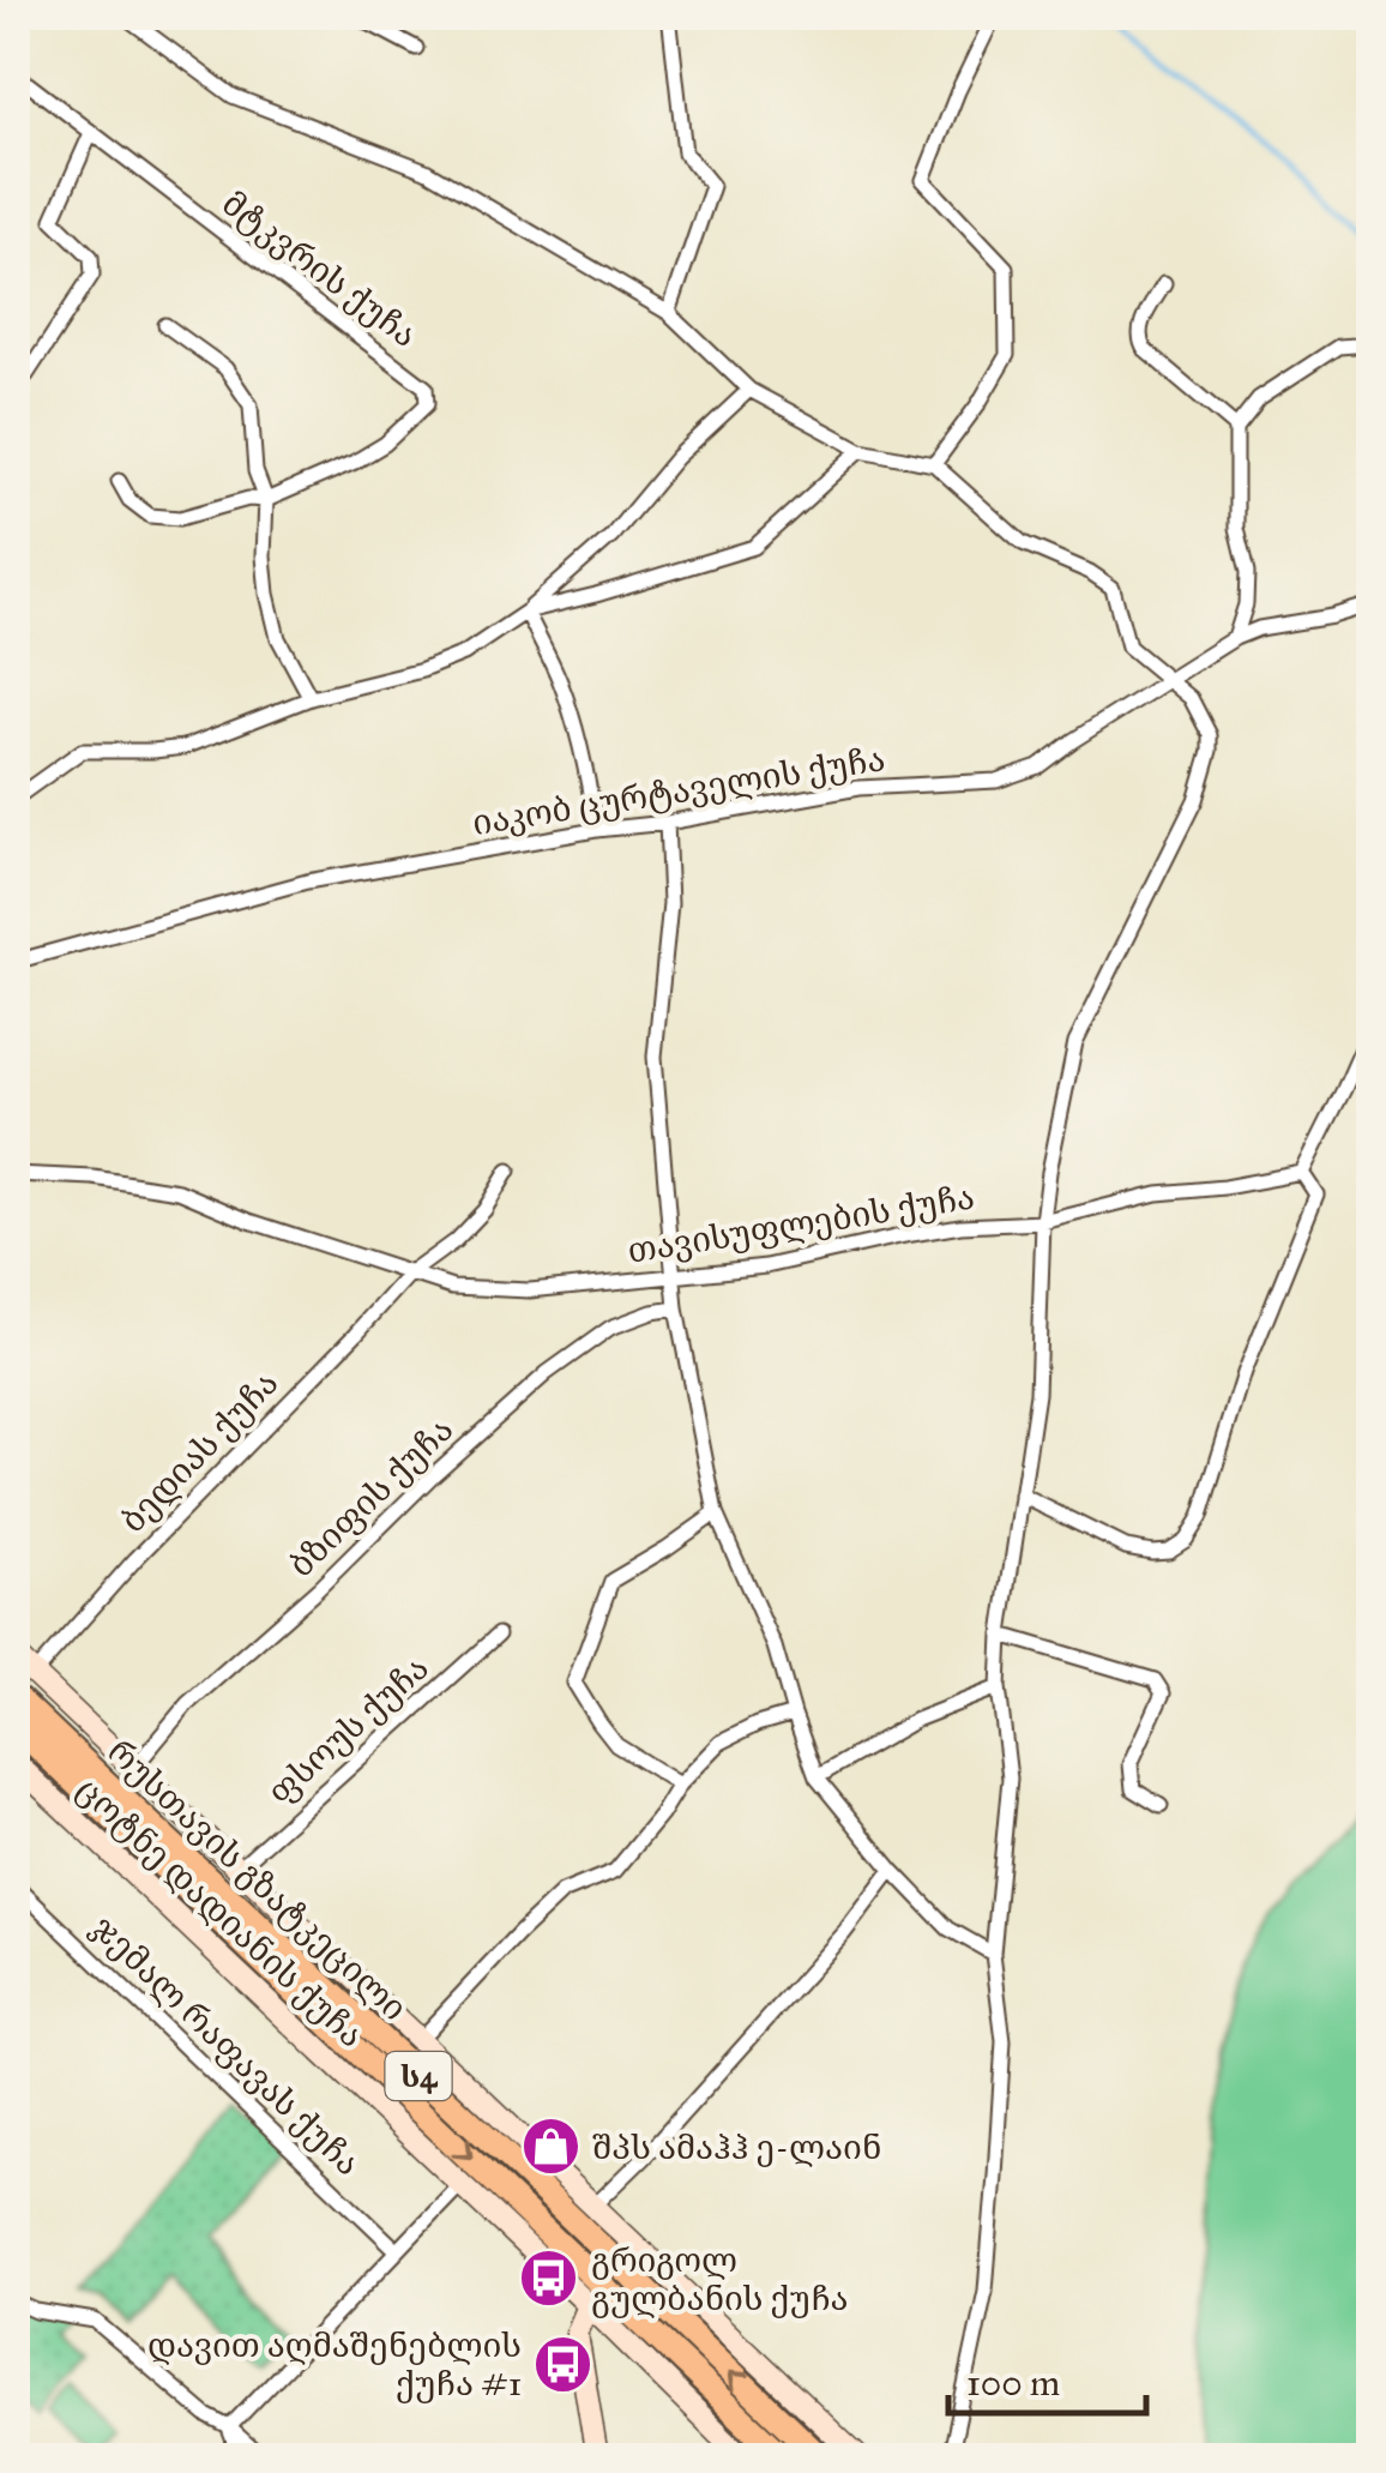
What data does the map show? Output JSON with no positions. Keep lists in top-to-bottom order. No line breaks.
{"streets":{"highway":["რუსთავის გზატკეცილი","ს4"],"street":["მტკვრის ქუჩა","იაკობ ცურტაველის ქუჩა","თავისუფლების ქუჩა","ბედიას ქუჩა","ბზიფის ქუჩა","ფსოუს ქუჩა","ცოტნე დადიანის ქუჩა","ჯემალ რაფავას ქუჩა"]},"crossings":[["თავისუფლების ქუჩა","ბედიას ქუჩა"],["ბედიას ქუჩა","ცოტნე დადიანის ქუჩა"],["ბზიფის ქუჩა","ცოტნე დადიანის ქუჩა"],["ფსოუს ქუჩა","ცოტნე დადიანის ქუჩა"]],"places":{"shop":["შპს ამაჰჰ ე-ლაინ"],"bus stop":["გრიგოლ გულბანის ქუჩა","დავით აღმაშენებლის ქუჩა #1"]},"scale_bar":"100 m"}
